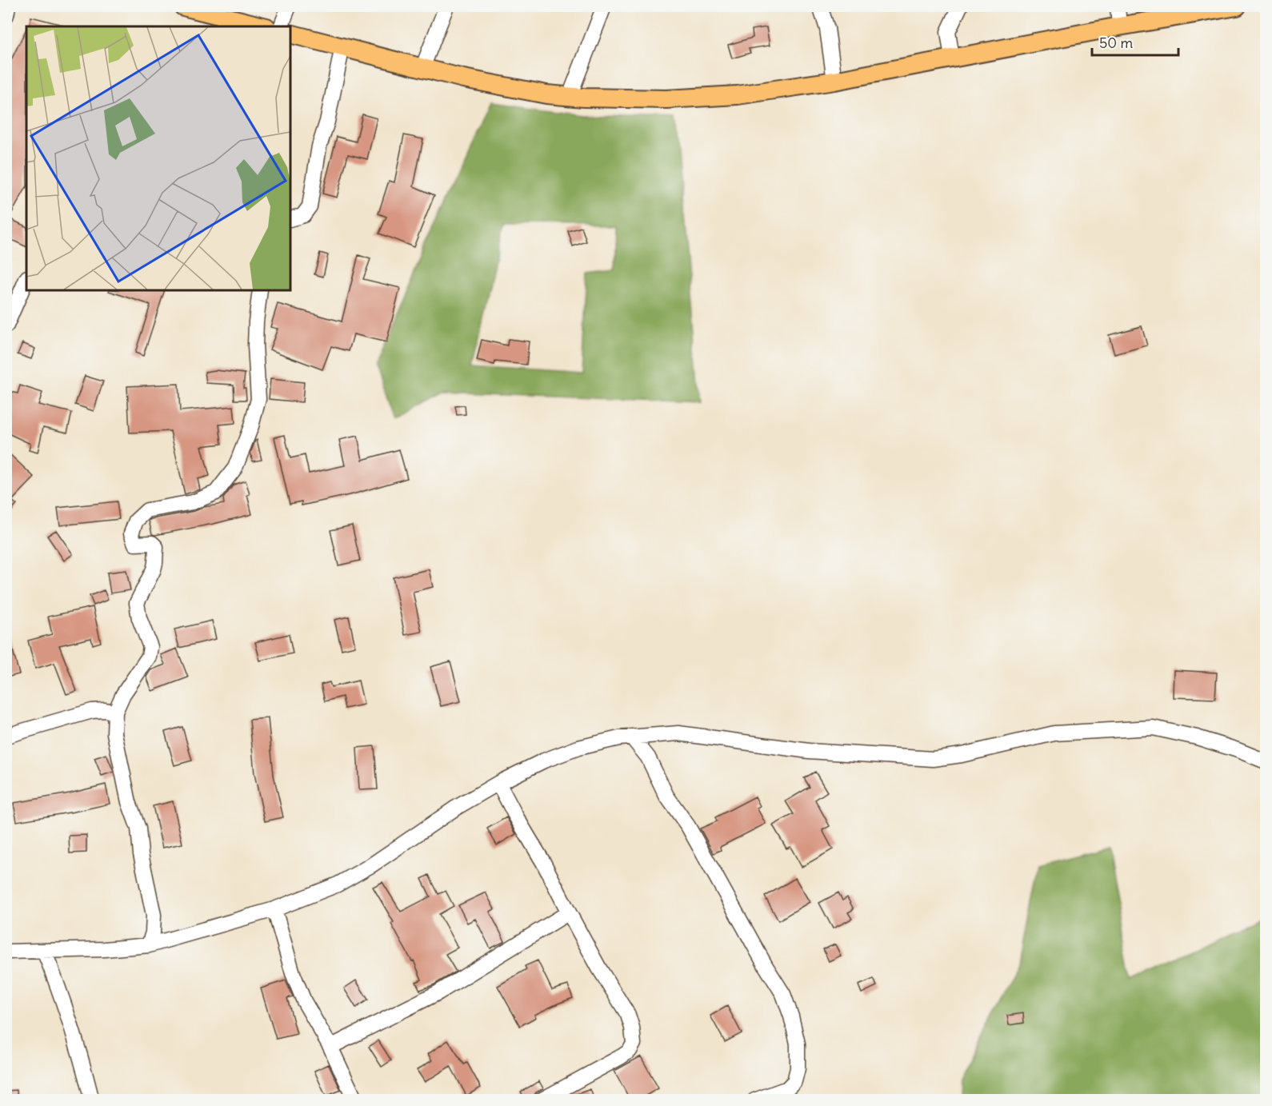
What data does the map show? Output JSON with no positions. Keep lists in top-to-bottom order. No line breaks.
{"scale_bar":"50 m"}
